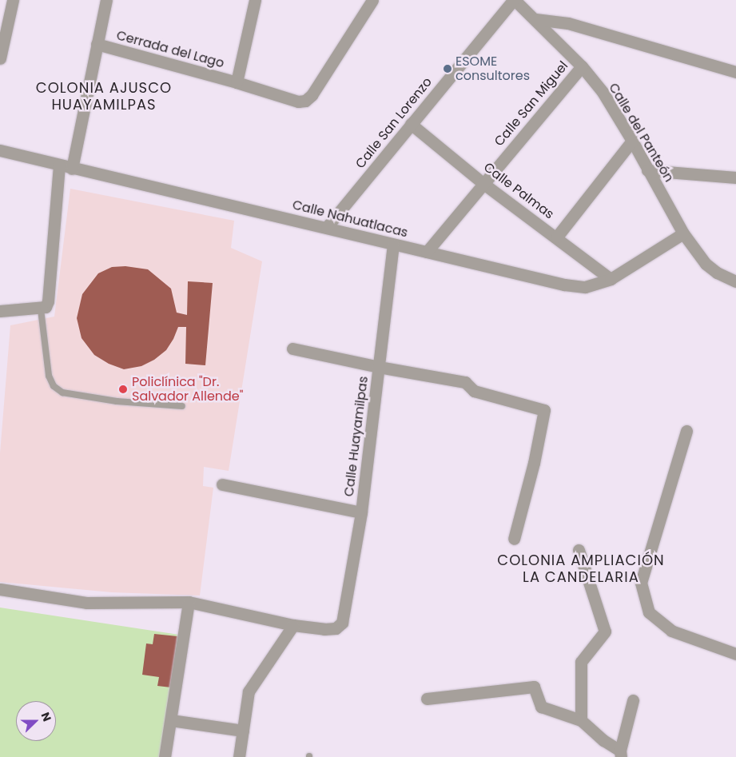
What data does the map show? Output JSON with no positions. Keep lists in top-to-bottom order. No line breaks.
{"streets":{"street":["Cerrada del Lago","Calle San Miguel","Calle San Lorenzo","Calle del Panteón","Calle Palmas","Calle Nahuatlacas","Calle Huayamilpas"]},"crossings":[["Calle San Miguel","Calle del Panteón"],["Calle San Miguel","Calle Palmas"],["Calle San Miguel","Calle Nahuatlacas"],["Calle San Lorenzo","Calle del Panteón"],["Calle San Lorenzo","Calle Palmas"],["Calle San Lorenzo","Calle Nahuatlacas"],["Calle del Panteón","Calle Nahuatlacas"],["Calle Palmas","Calle Nahuatlacas"],["Calle Nahuatlacas","Calle Huayamilpas"]],"districts":["COLONIA AJUSCO HUAYAMILPAS","COLONIA AMPLIACIÓN LA CANDELARIA"],"places":["ESOME consultores","Policlínica \"Dr. Salvador Allende\""],"north":"right"}
